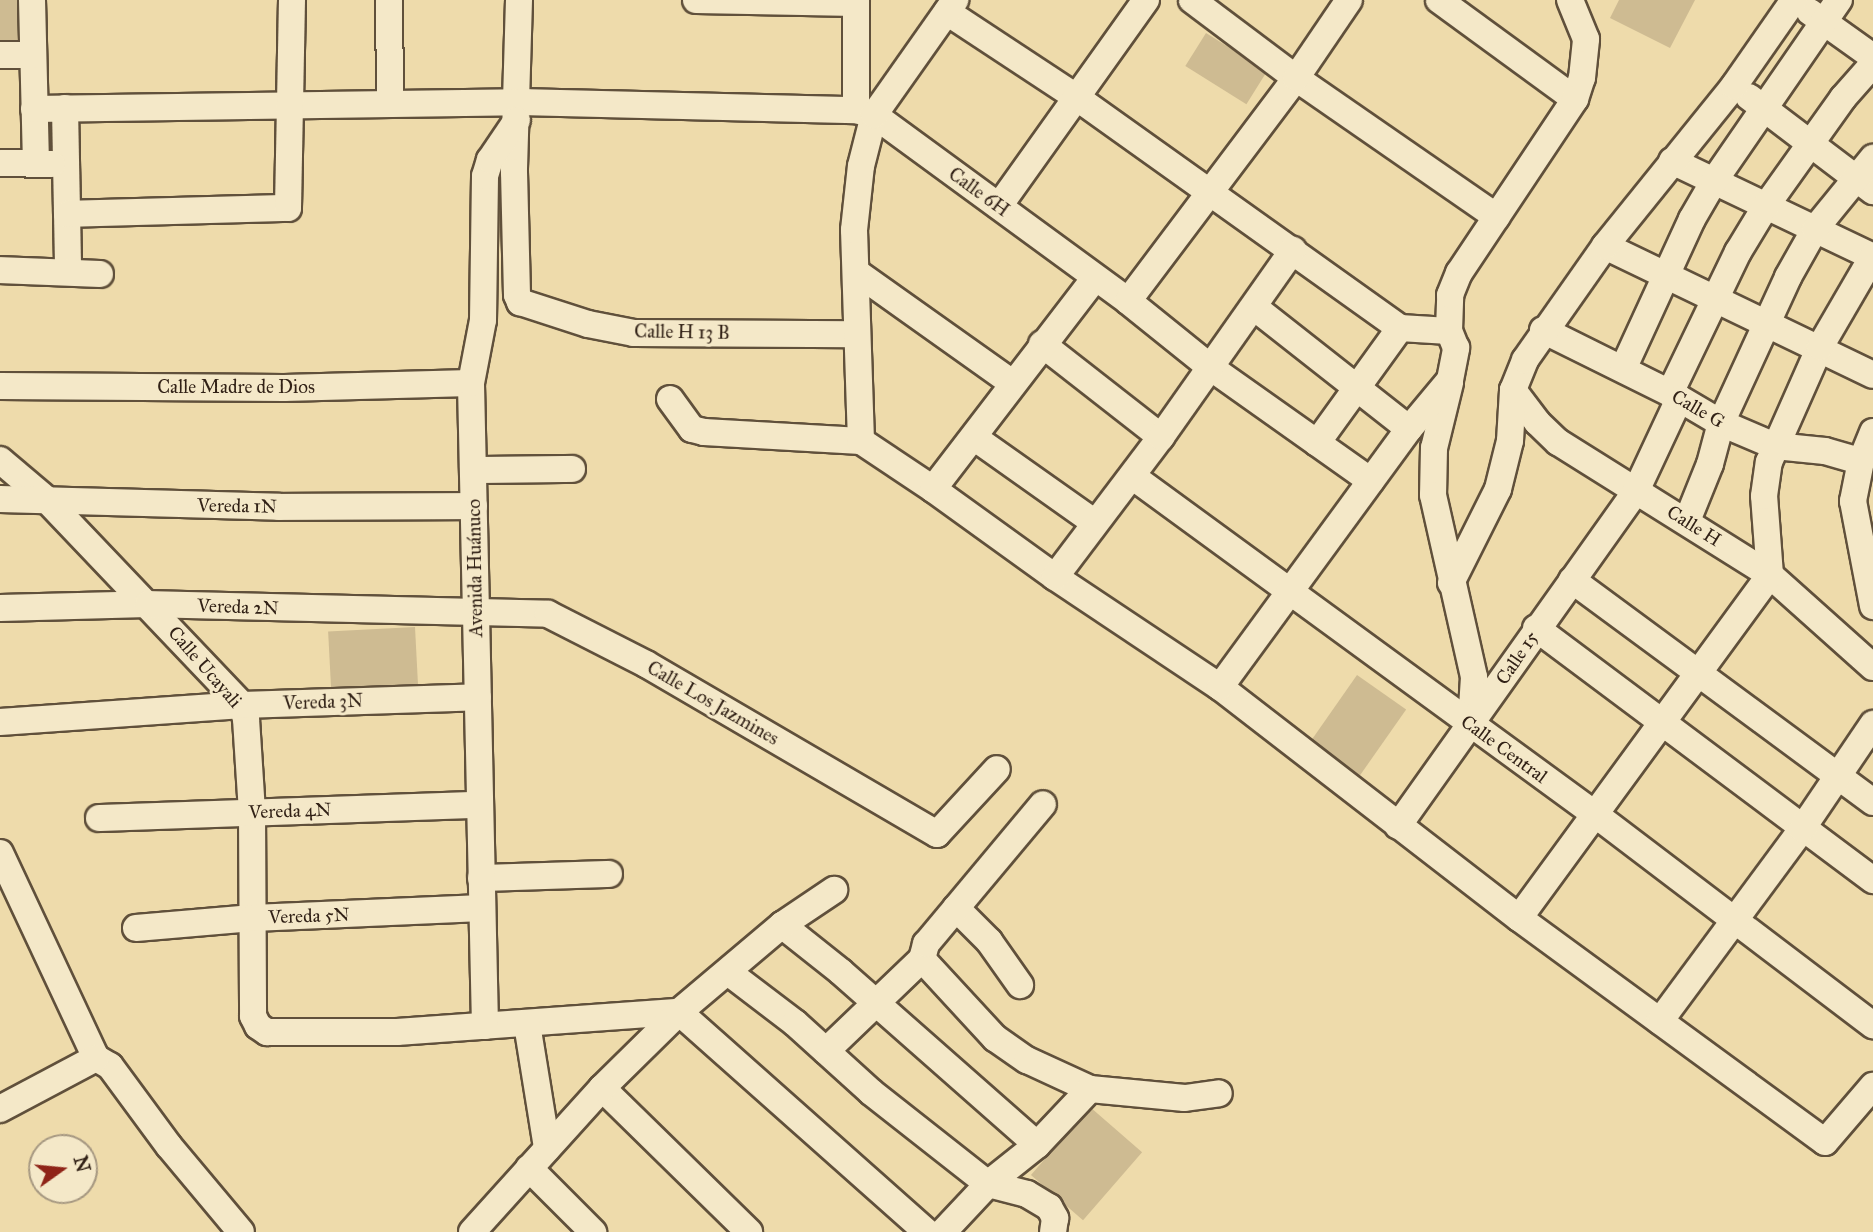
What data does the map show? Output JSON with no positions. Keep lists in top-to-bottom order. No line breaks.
{"streets":{"street":["Calle 6H","Calle H 13 B","Calle Madre de Dios","Calle G","Vereda 1N","Calle H","Avenida Huánuco","Vereda 2N","Calle 15","Calle Ucayali","Vereda 3N","Calle Los Jazmines","Calle Central","Vereda 4N","Vereda 5N"]},"crossings":[["Calle H 13 B","Avenida Huánuco"],["Calle Madre de Dios","Avenida Huánuco"],["Calle G","Calle 15"],["Vereda 1N","Avenida Huánuco"],["Vereda 1N","Calle Ucayali"],["Calle H","Calle 15"],["Avenida Huánuco","Vereda 2N"],["Avenida Huánuco","Calle Ucayali"],["Avenida Huánuco","Vereda 3N"],["Avenida Huánuco","Calle Los Jazmines"],["Avenida Huánuco","Vereda 4N"],["Avenida Huánuco","Vereda 5N"],["Vereda 2N","Calle Ucayali"],["Vereda 2N","Calle Los Jazmines"],["Calle 15","Calle Central"],["Calle Ucayali","Vereda 3N"],["Calle Ucayali","Vereda 4N"],["Calle Ucayali","Vereda 5N"]],"north":"right"}
